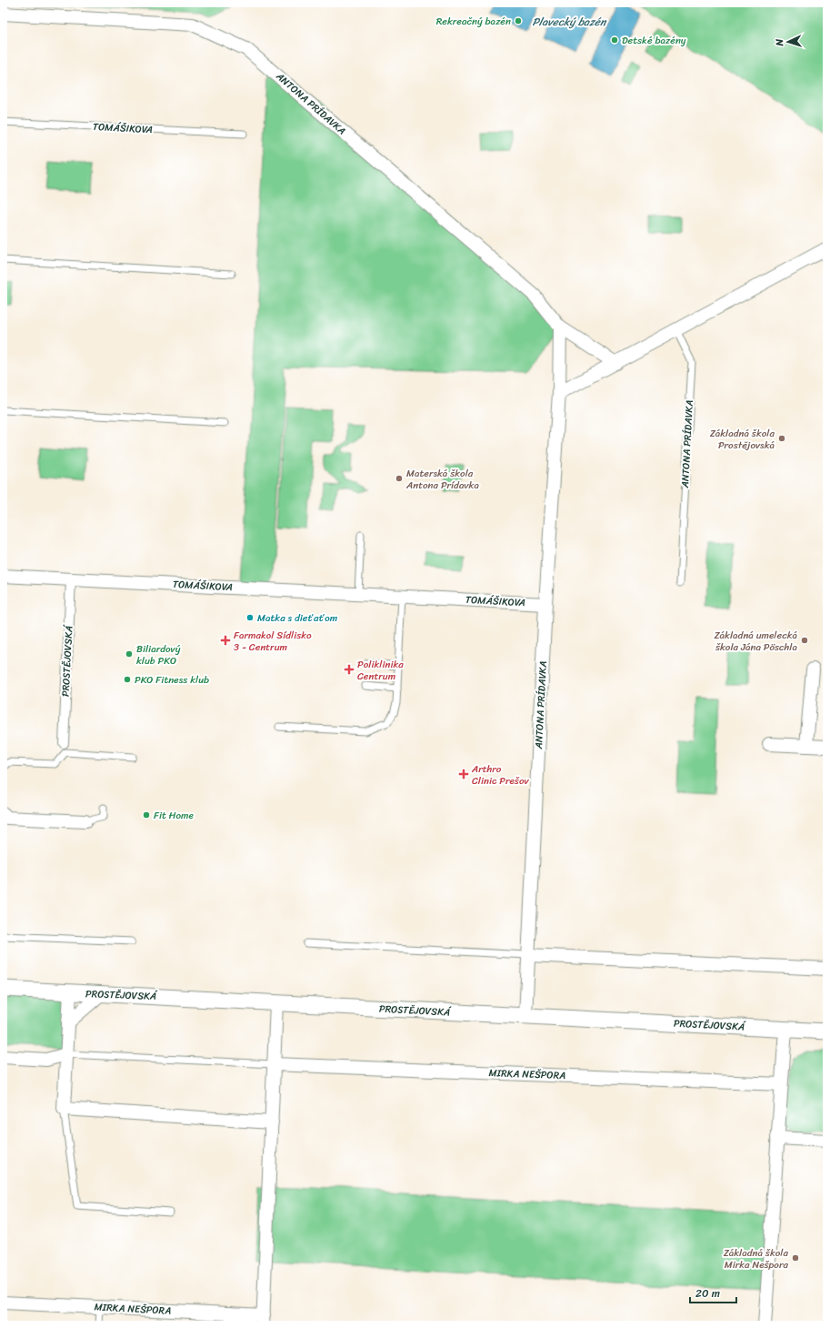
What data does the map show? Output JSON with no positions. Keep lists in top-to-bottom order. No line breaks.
{"streets":{"street":["ANTONA PRÍDAVKA","TOMÁŠIKOVA","PROSTĚJOVSKÁ","MIRKA NEŠPORA"]},"crossings":[["ANTONA PRÍDAVKA","TOMÁŠIKOVA"],["ANTONA PRÍDAVKA","PROSTĚJOVSKÁ"],["TOMÁŠIKOVA","PROSTĚJOVSKÁ"],["PROSTĚJOVSKÁ","MIRKA NEŠPORA"]],"water":["Plavecký bazén"],"places":{"other":["Rekreačný bazén","Detské bazény","Základná škola Prostějovská","Materská škola Antona Prídavka","Matka s dieťaťom","Základná umelecká škola Jána Pöschla","Biliardový klub PKO","PKO Fitness klub","Fit Home","Základná škola Mirka Nešpora"],"health":["Farmakol Sídlisko 3 - Centrum","Poliklinika Centrum","Arthro Clinic Prešov"]},"scale_bar":"20 m","north":"left"}
